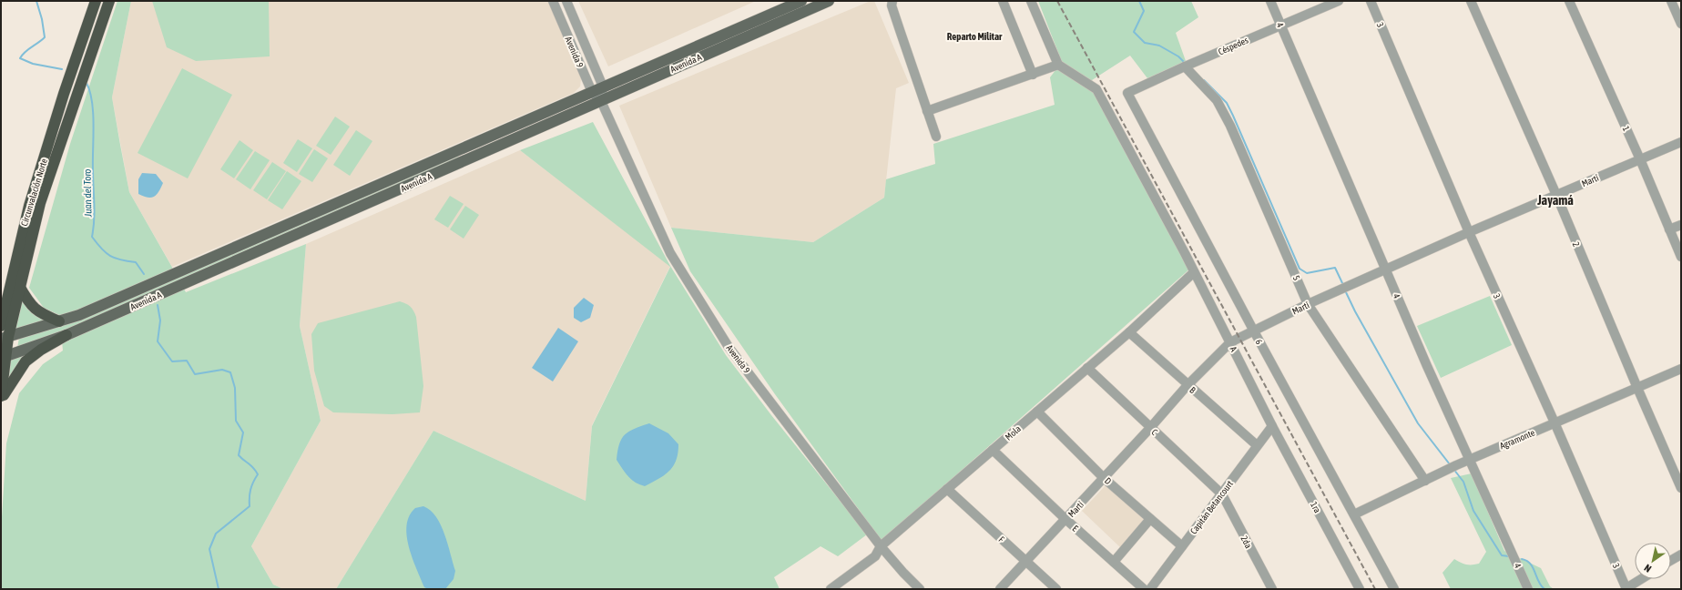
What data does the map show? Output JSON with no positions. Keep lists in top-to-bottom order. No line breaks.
{"streets":{"highway":["Circunvalación Norte"],"main road":["Avenida A"],"street":["4","3","Céspedes","Avenida 9","1","Martí","2","5","6","A","B","C","Mola","Agramonte","D","Capitán Betancourt","1ra","E","F","2da"]},"crossings":[["4","Céspedes"],["4","Martí"],["4","Agramonte"],["3","Martí"],["3","Agramonte"],["Céspedes","5"],["Céspedes","6"],["Avenida 9","Avenida A"],["Avenida 9","Mola"],["Avenida A","Circunvalación Norte"],["1","Martí"],["Martí","2"],["Martí","5"],["Martí","6"],["Martí","A"],["Martí","B"],["Martí","C"],["Martí","D"],["Martí","E"],["Martí","F"],["2","Agramonte"],["5","Agramonte"],["6","Agramonte"],["A","Mola"],["A","Capitán Betancourt"],["A","1ra"],["B","Mola"],["B","Capitán Betancourt"],["C","Mola"],["C","Capitán Betancourt"],["C","2da"],["Mola","D"],["Mola","E"],["Mola","F"],["D","Capitán Betancourt"],["Capitán Betancourt","1ra"],["Capitán Betancourt","2da"]],"districts":["Reparto Militar","Jayamá"],"water":["Juan del Toro"],"north":"bottom left"}
